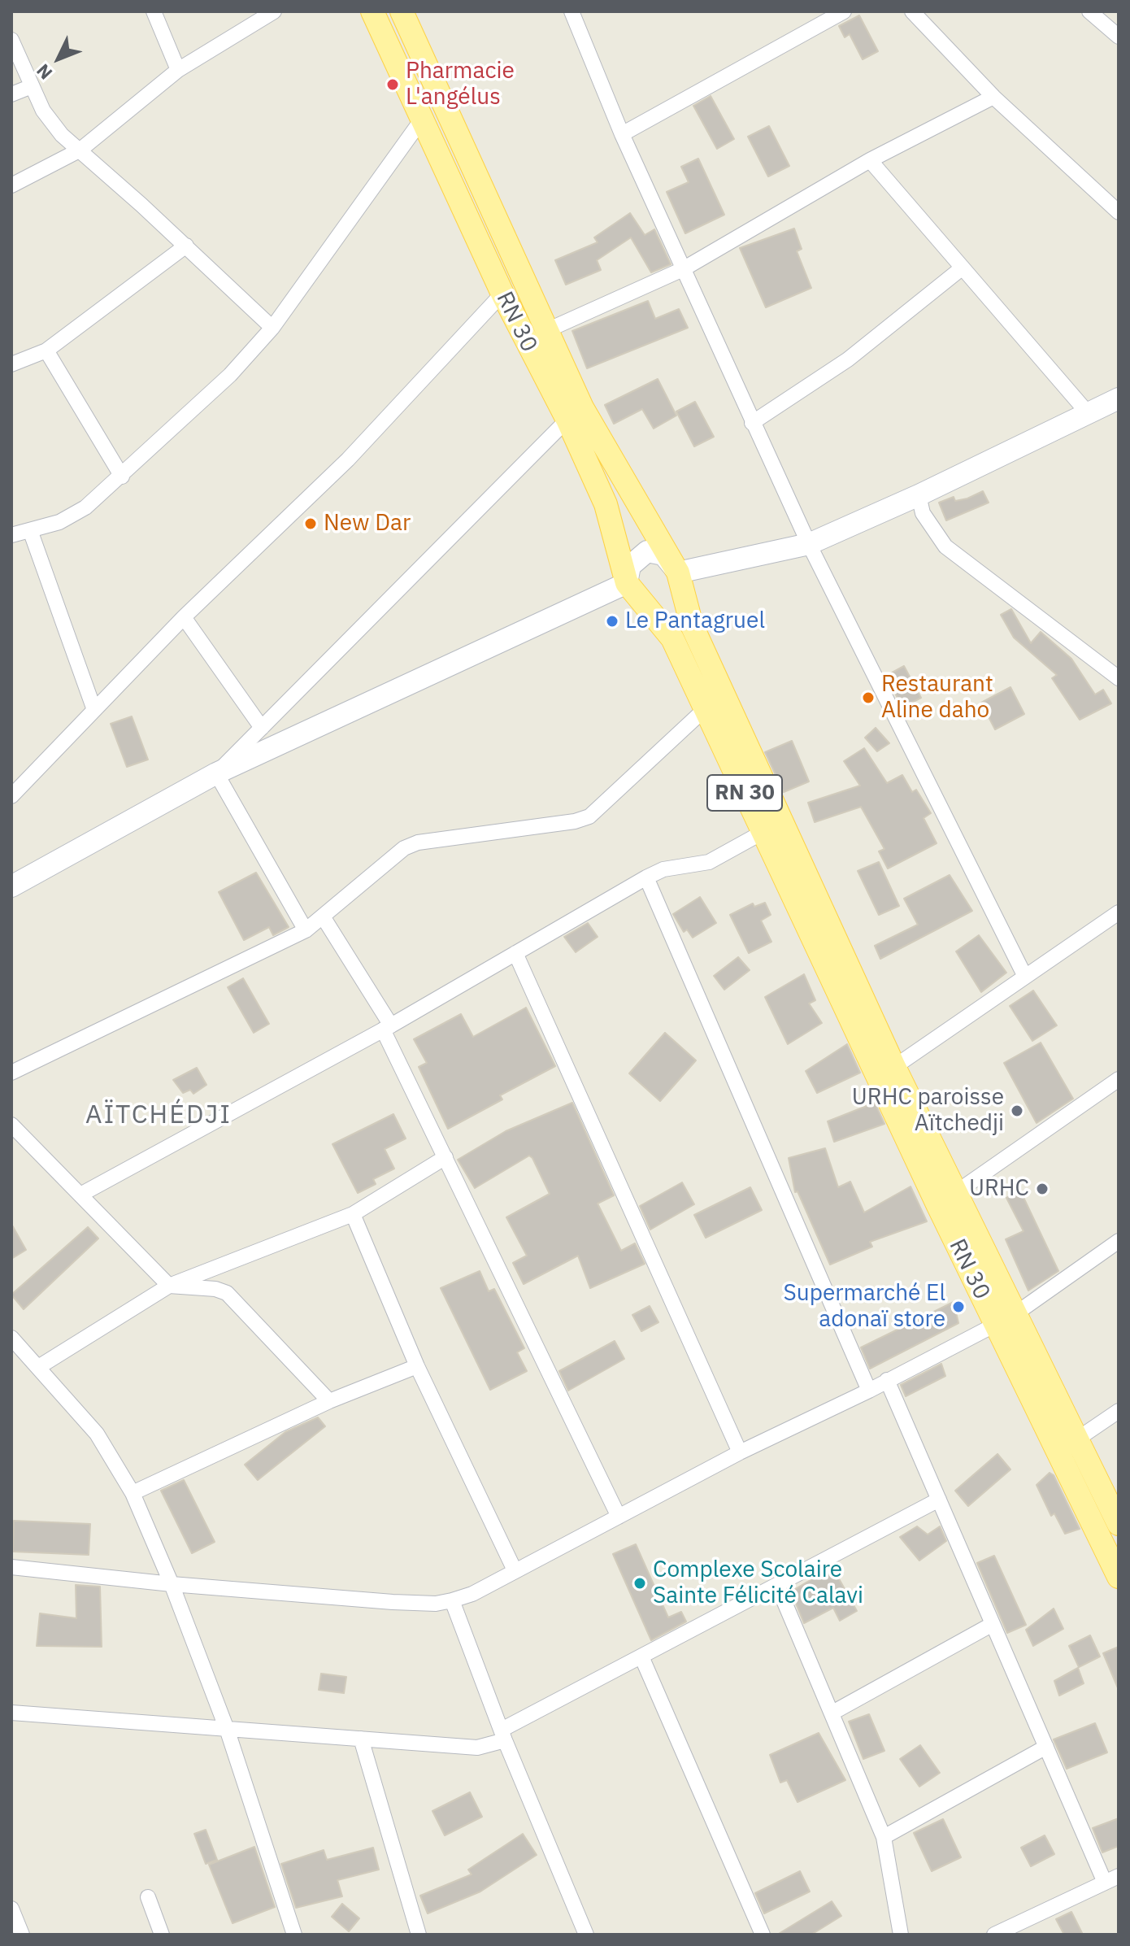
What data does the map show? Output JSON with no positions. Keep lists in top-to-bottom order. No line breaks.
{"streets":{"main road":["RN 30"]},"districts":["AÏTCHÉDJI"],"places":["Pharmacie L'angélus","New Dar","Le Pantagruel","Restaurant Aline daho","URHC paroisse Aïtchedji","URHC","Supermarché El adonaï store","Complexe Scolaire Sainte Félicité Calavi"],"north":"bottom left"}
